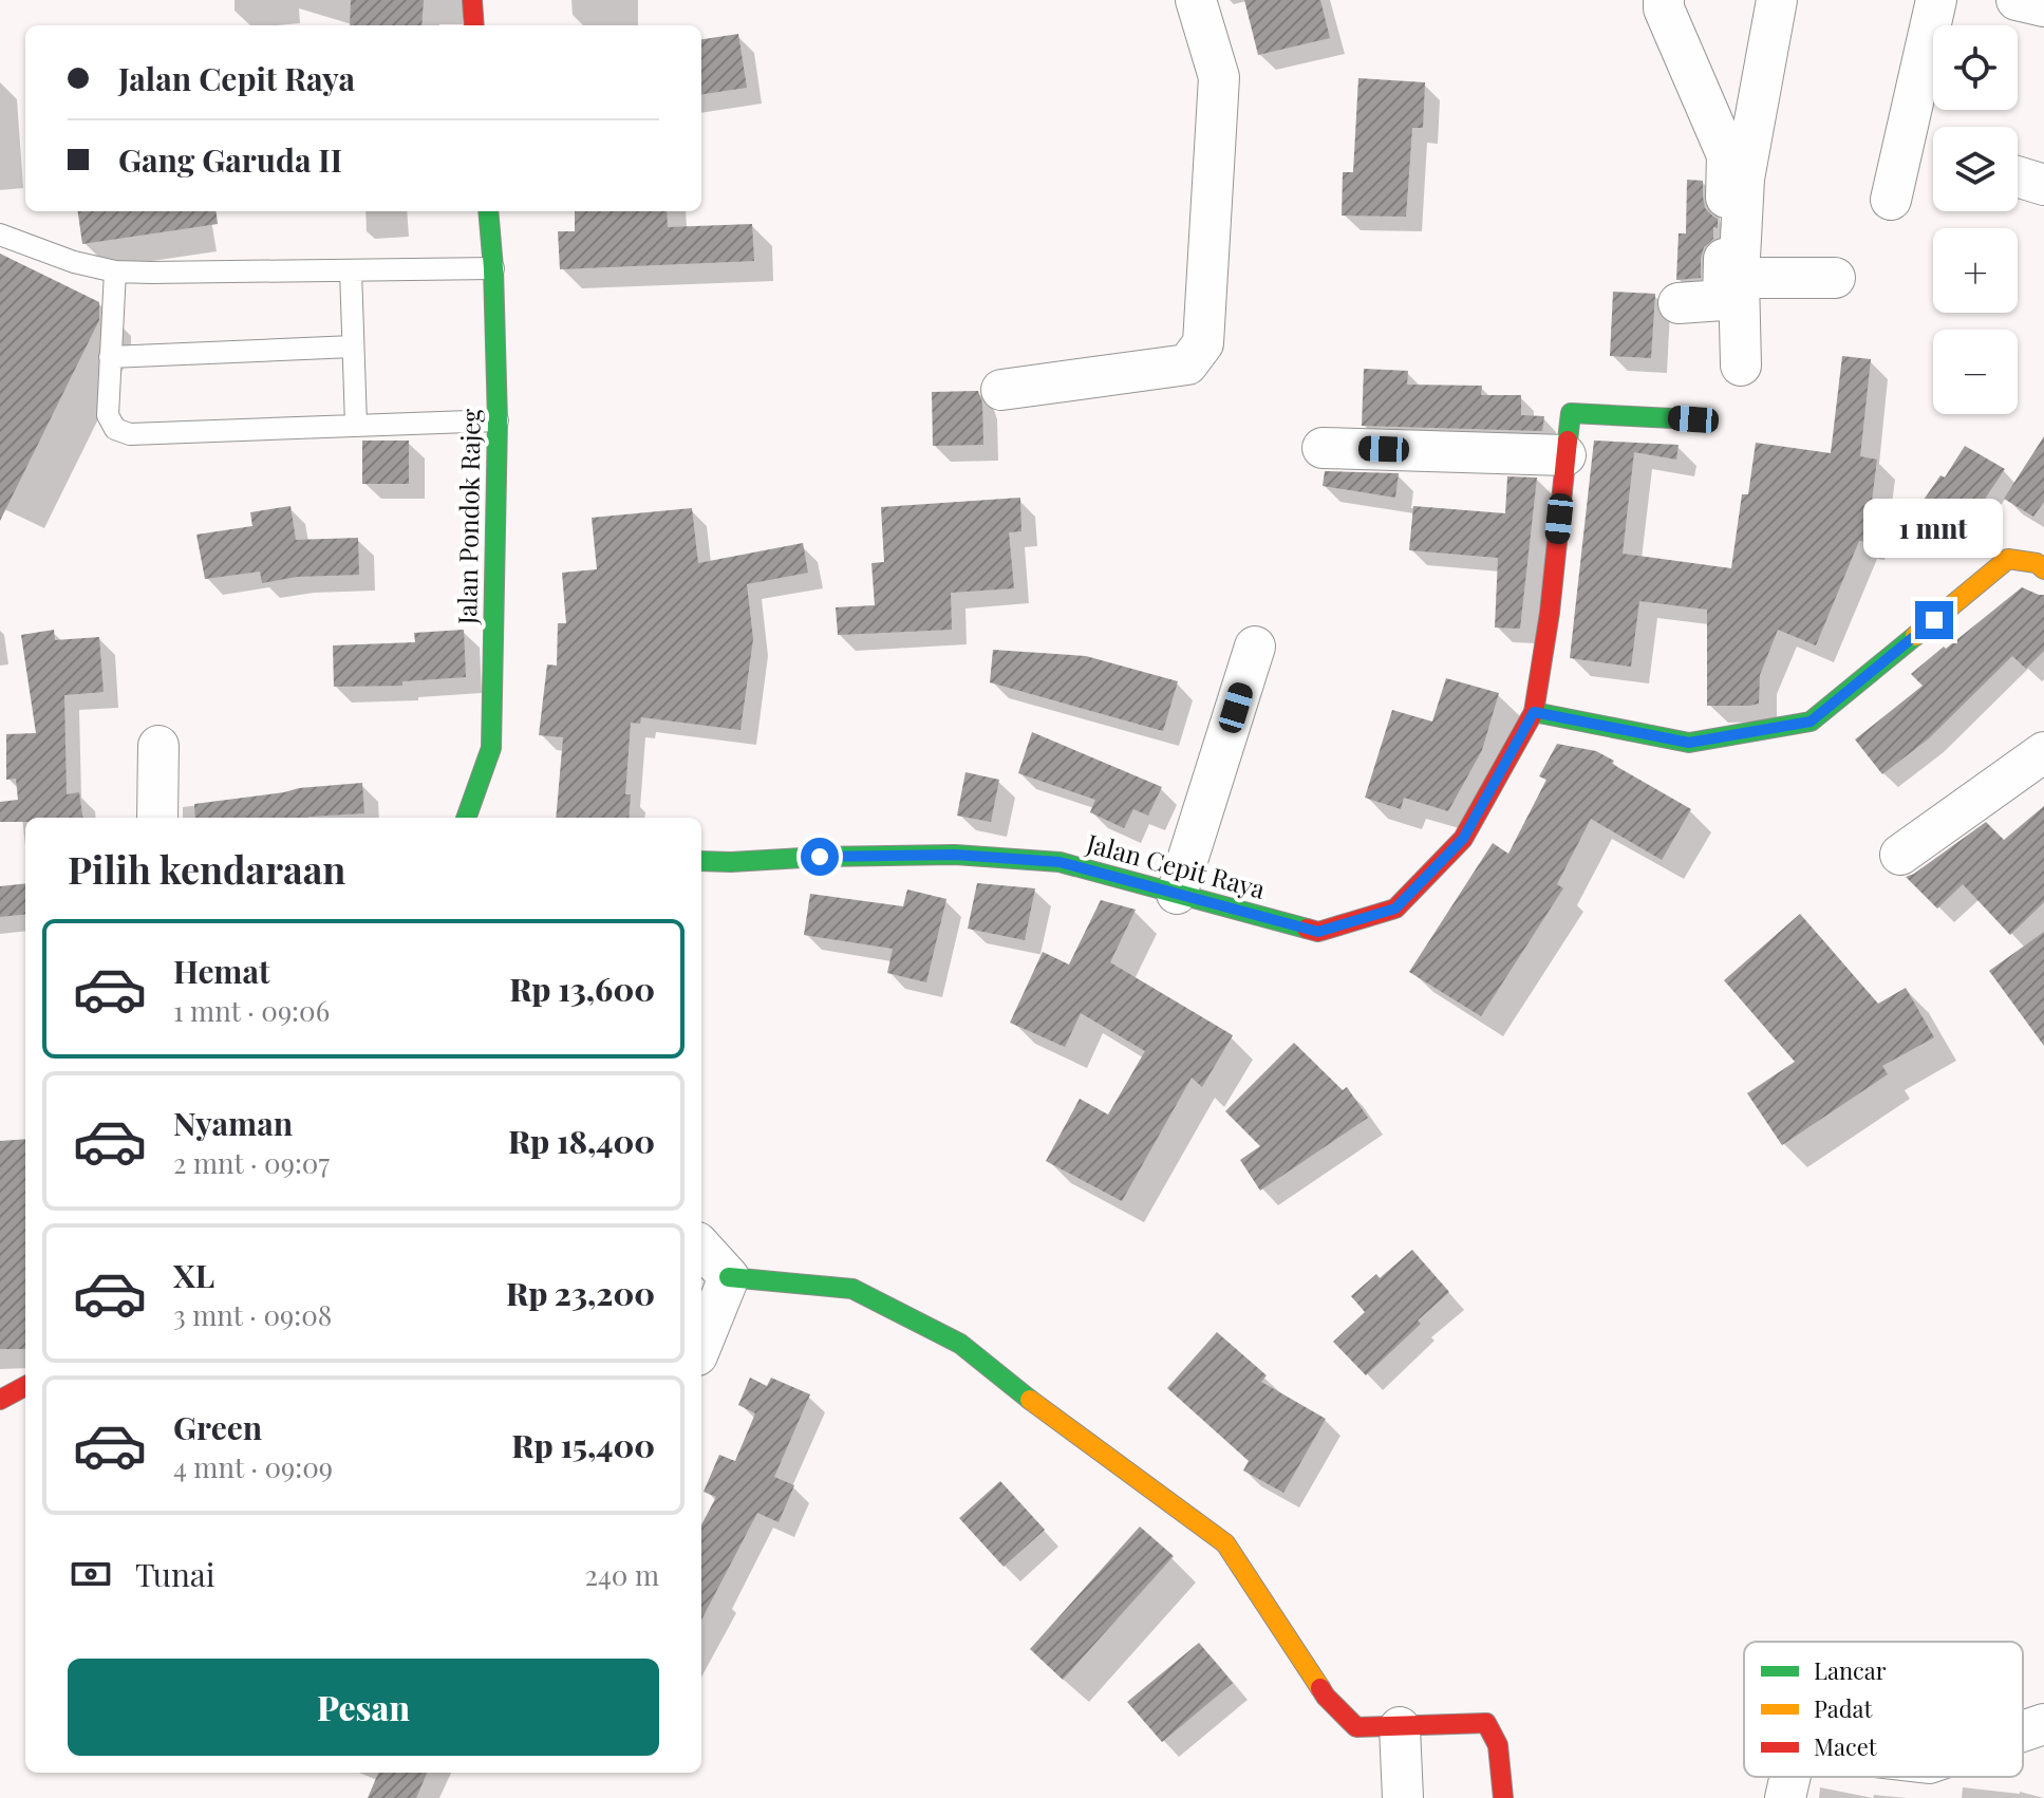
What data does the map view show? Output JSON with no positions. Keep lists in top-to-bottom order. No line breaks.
{"streets":{"street":["Jalan Pondok Rajeg","Jalan Cepit Raya"]},"legend":["Lancar","Padat","Macet"],"page":{"map_buttons":["+","−"],"banner":["Jalan Cepit Raya","Gang Garuda II"],"bubble":"1 mnt","heading":"Pilih kendaraan","list":[{"name":"Hemat","note":"1 mnt · 09:06","value":"Rp 13,600"},{"name":"Nyaman","note":"2 mnt · 09:07","value":"Rp 18,400"},{"name":"XL","note":"3 mnt · 09:08","value":"Rp 23,200"},{"name":"Green","note":"4 mnt · 09:09","value":"Rp 15,400"}],"pay":["Tunai","240 m"],"buttons":"Pesan"}}
